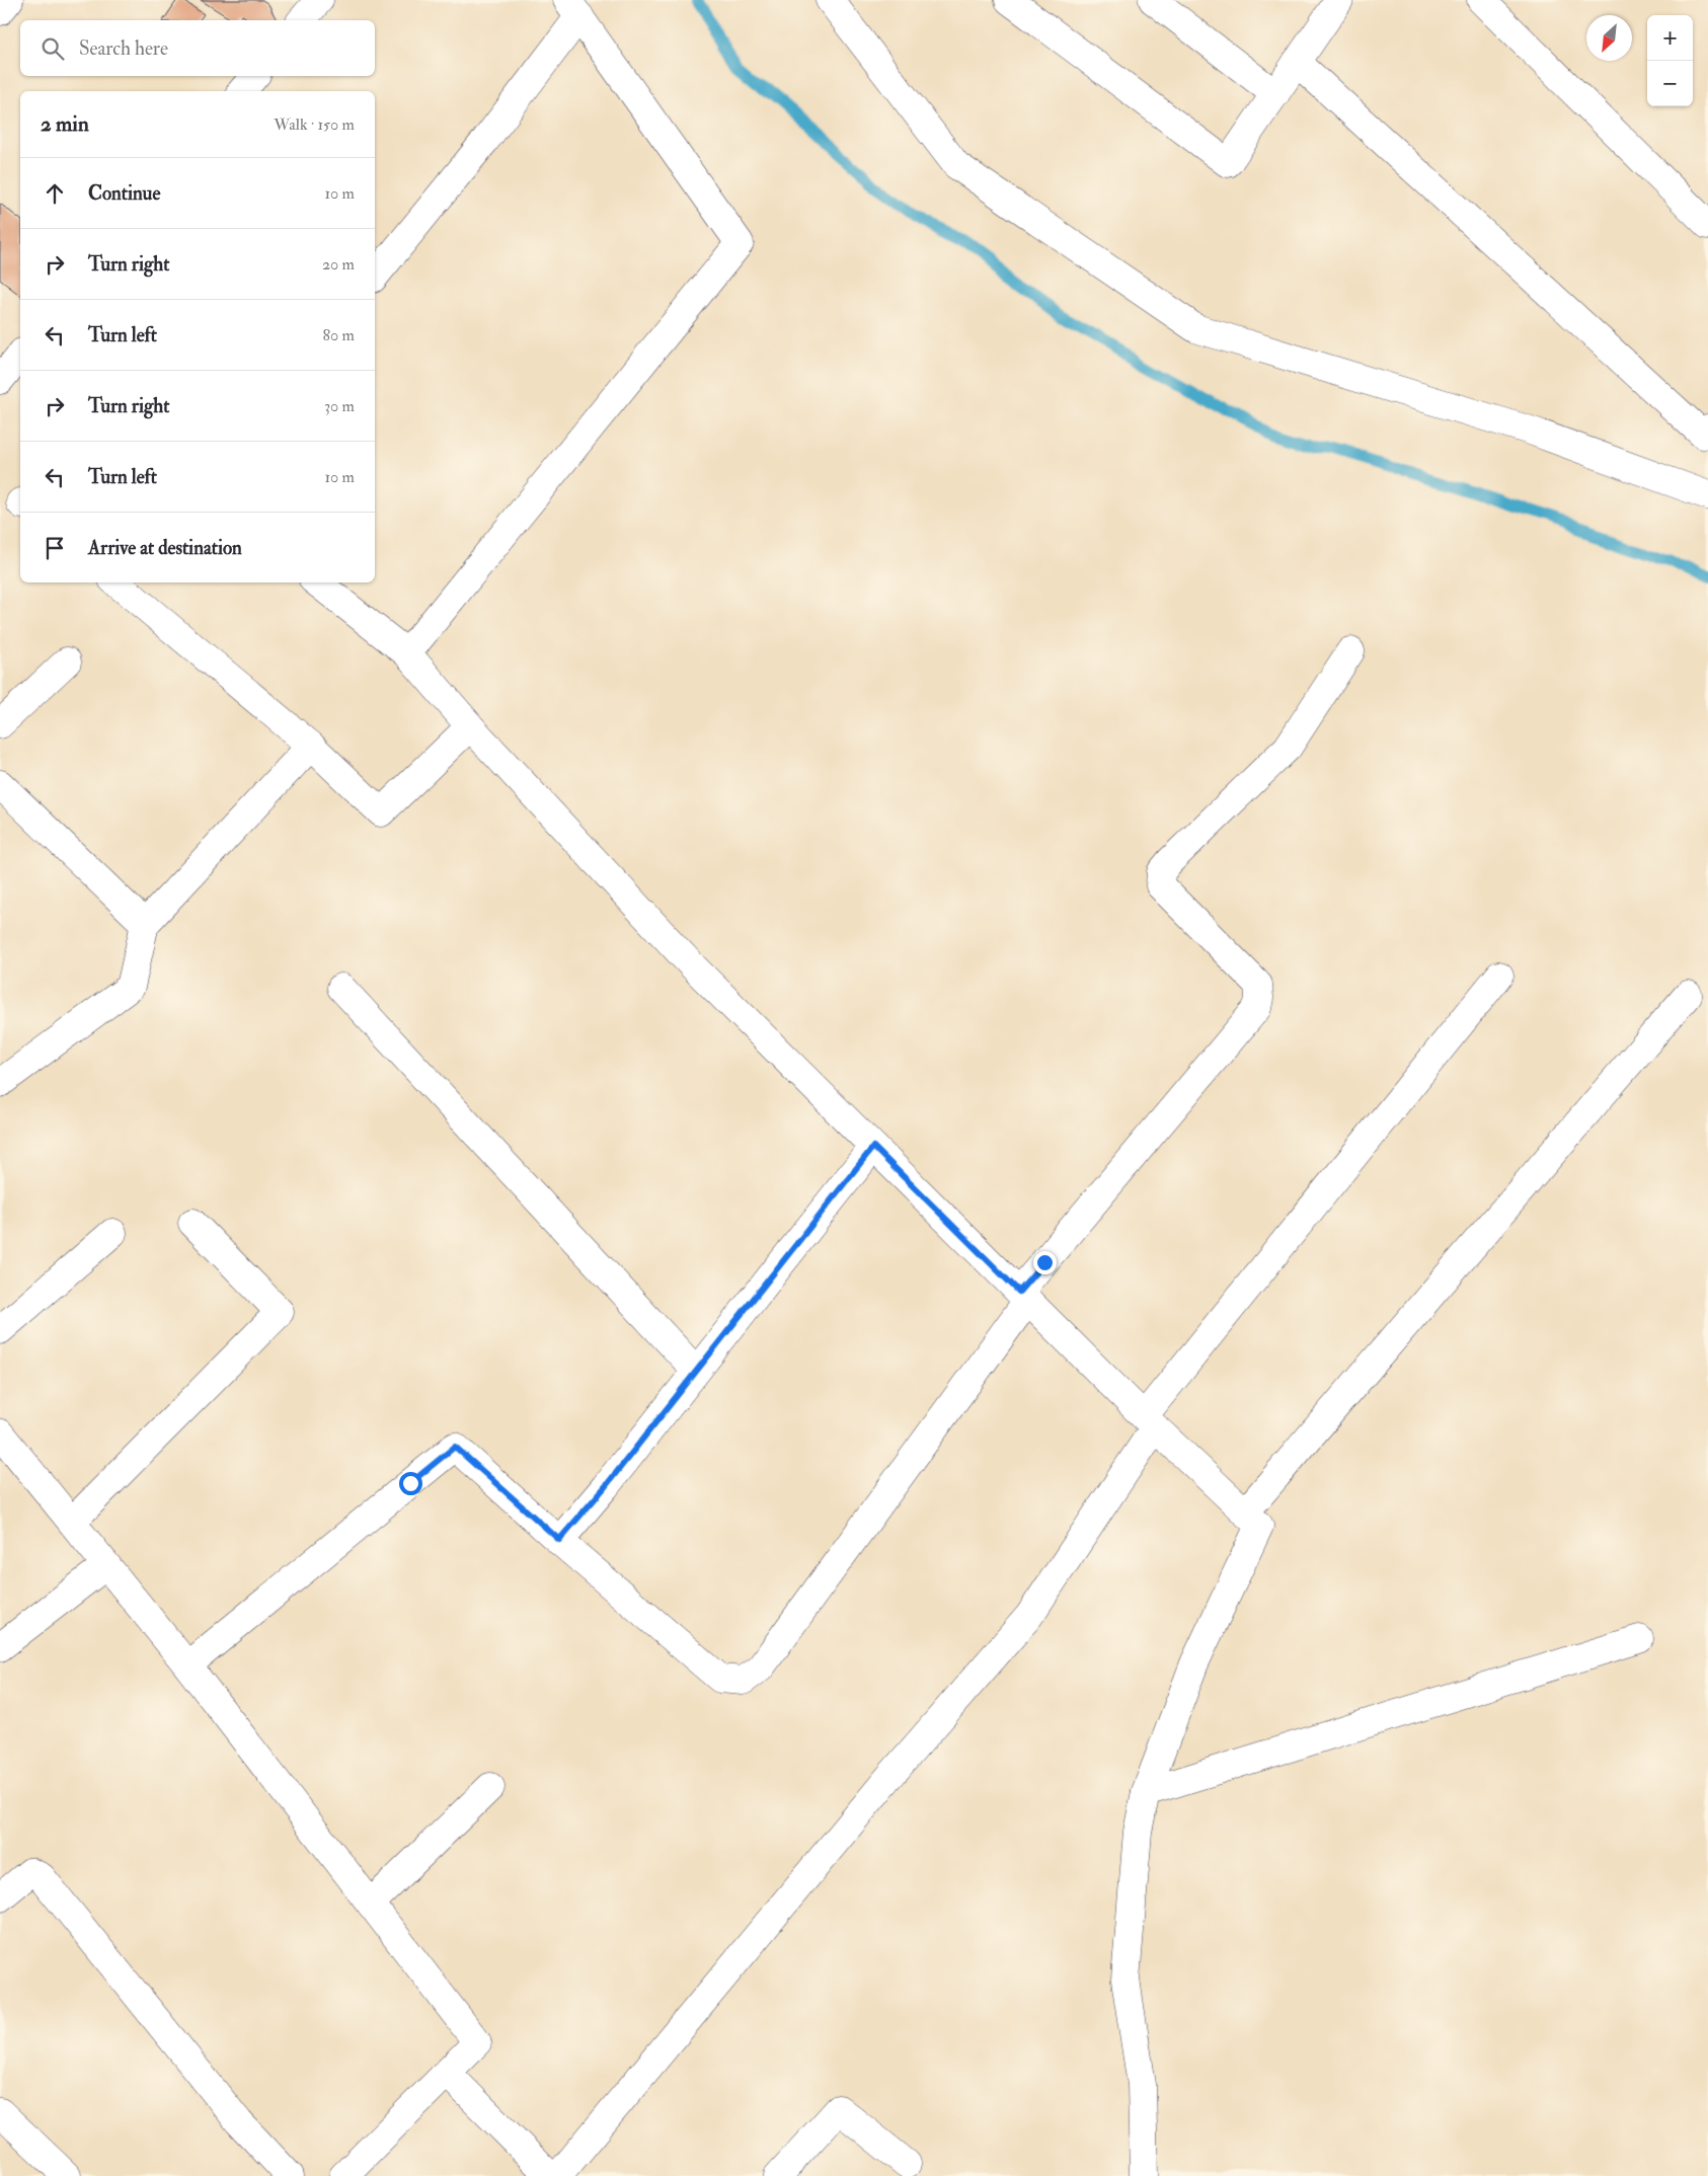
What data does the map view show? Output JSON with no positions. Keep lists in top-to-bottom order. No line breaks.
{"north":"bottom left","page":{"map_buttons":["+","−"],"search":"Search here","heading":["2 min","Walk · 150 m"],"list":[["Continue","10 m"],["Turn right","20 m"],["Turn left","80 m"],["Turn right","30 m"],["Turn left","10 m"],"Arrive at destination"]}}
